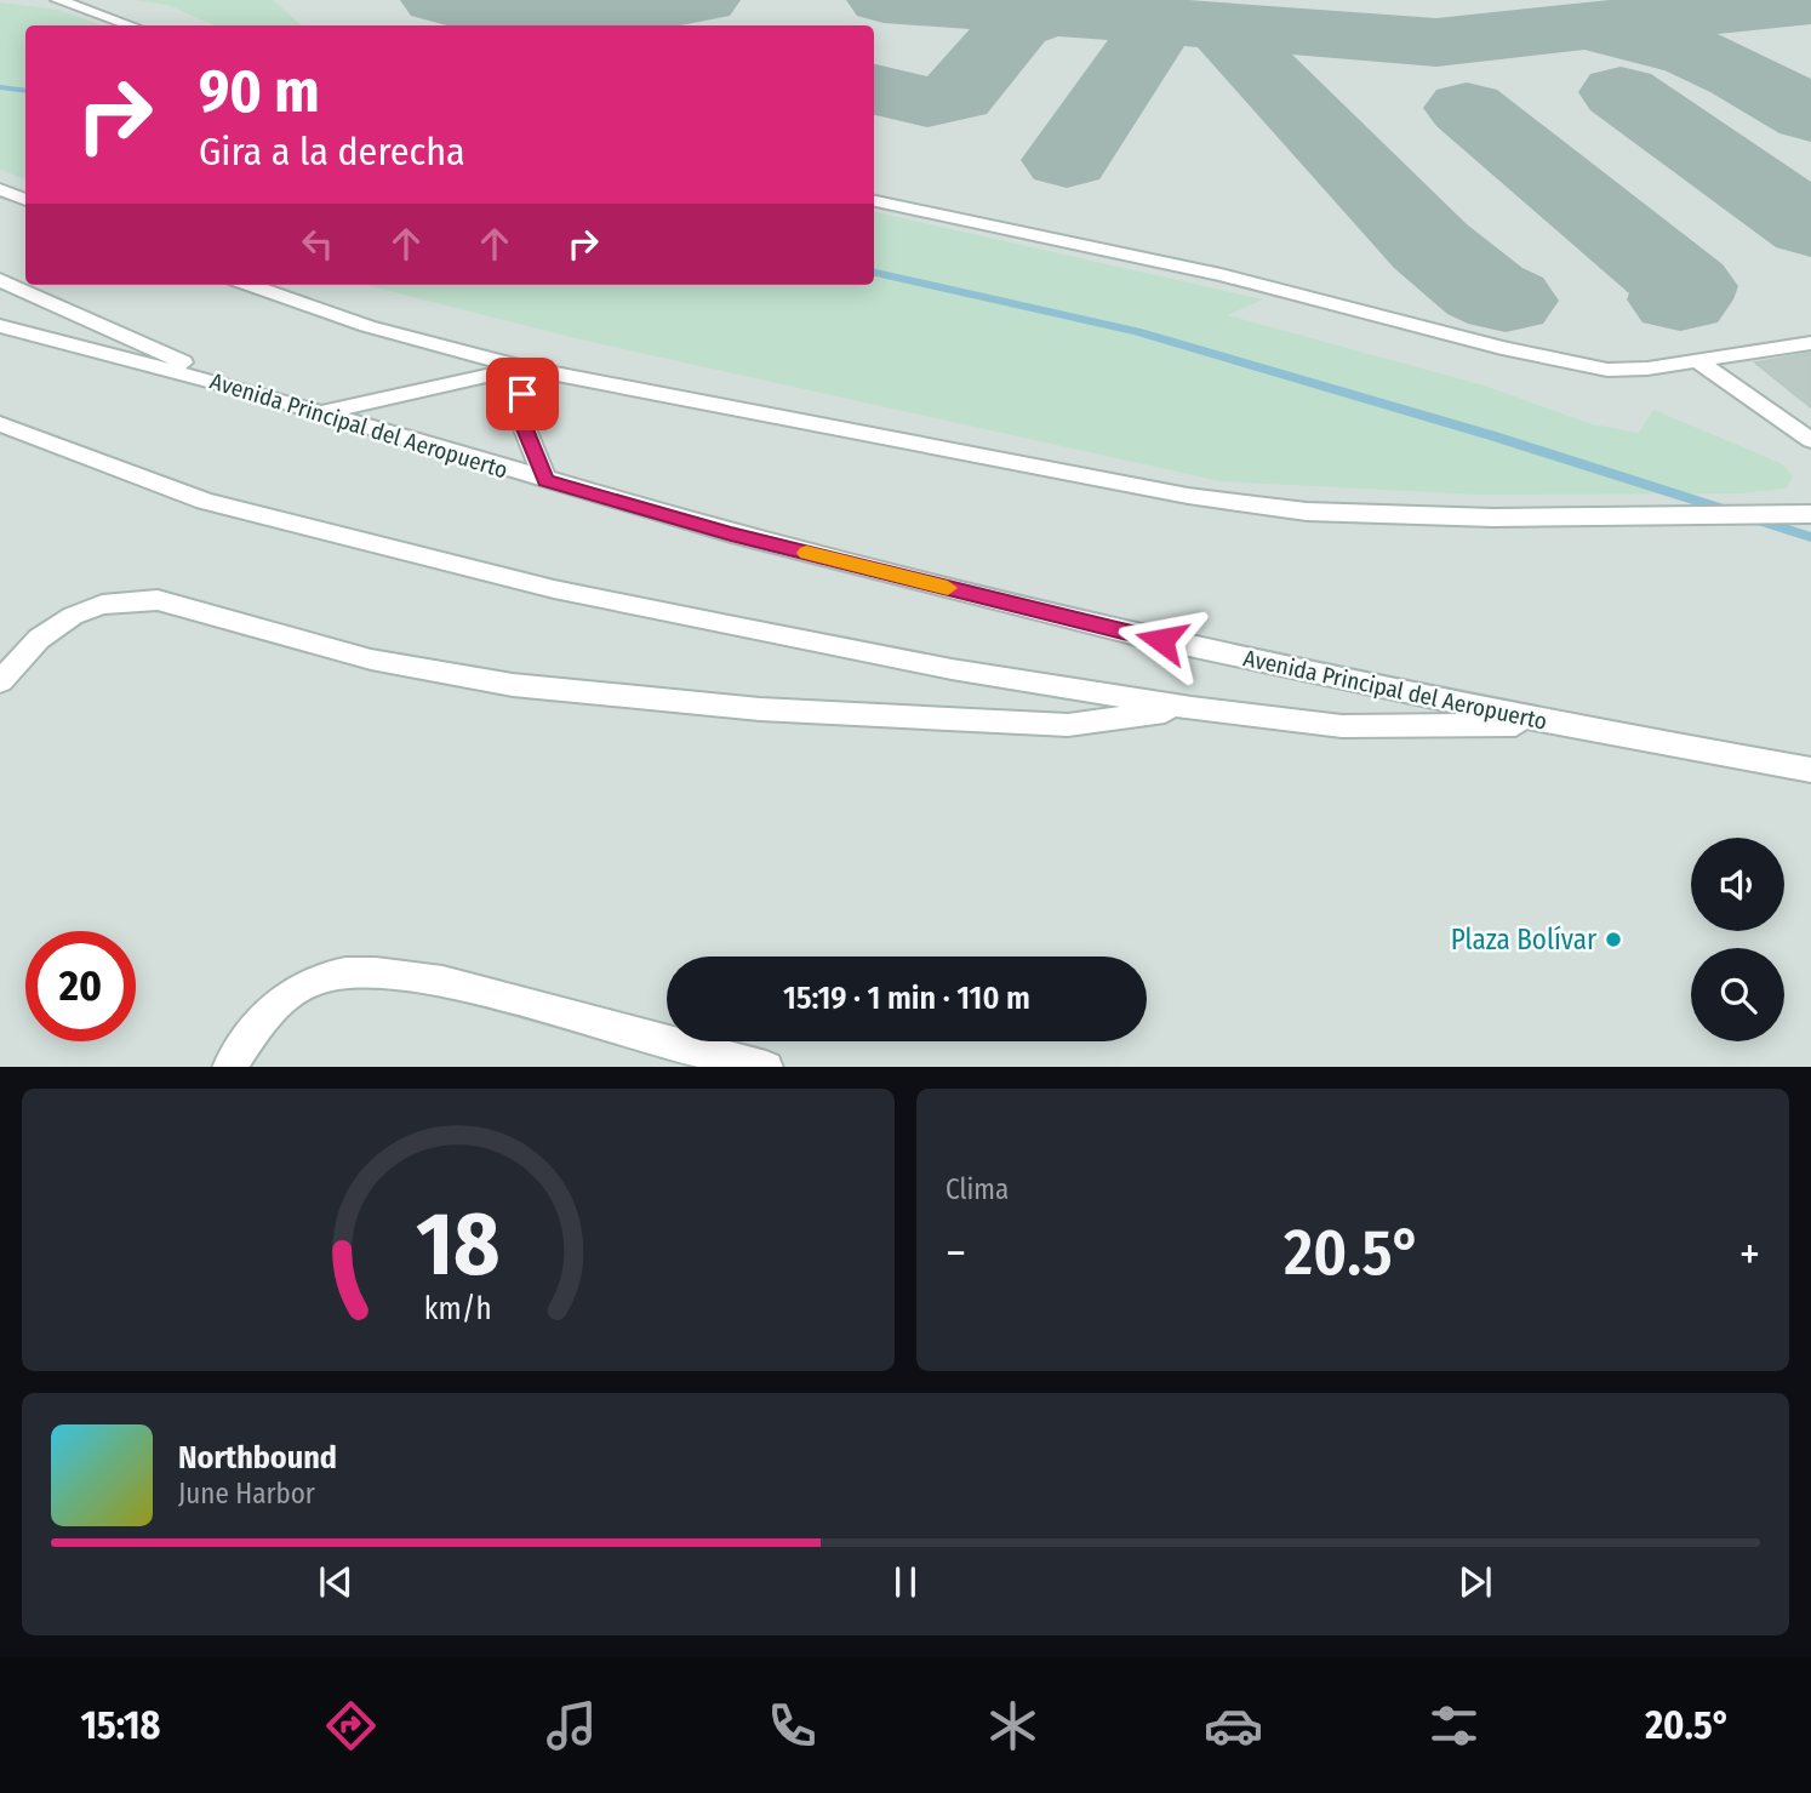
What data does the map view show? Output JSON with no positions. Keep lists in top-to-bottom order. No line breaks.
{"streets":{"lane":["Avenida Principal del Aeropuerto"]},"places":["Plaza Bolívar"],"page":{"turn":["90 m","Gira a la derecha"],"limit":"20","trip":"15:19 · 1 min · 110 m","tile":"Clima","heat":["−","20.5°","+"],"song":["Northbound","June Harbor"],"tabs":["15:18","20.5°"],"gauge":["18","km/h"]}}
